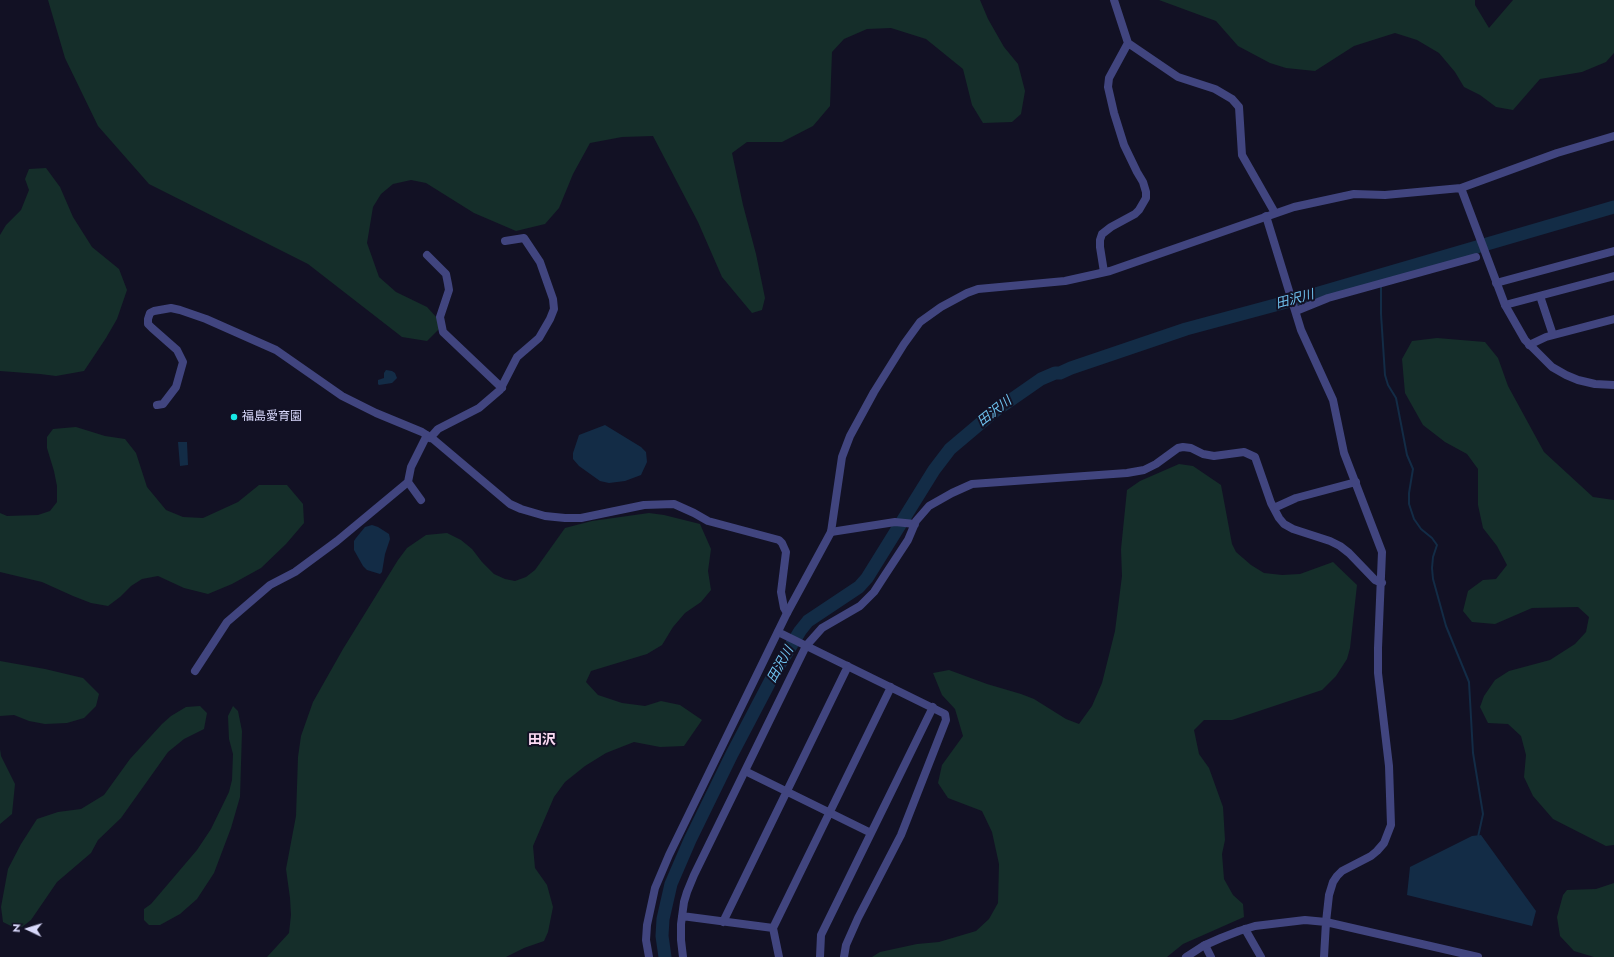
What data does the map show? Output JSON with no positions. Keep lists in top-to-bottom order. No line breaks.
{"districts":["田沢"],"water":["田沢川"],"places":["福島愛育園"],"north":"left"}
